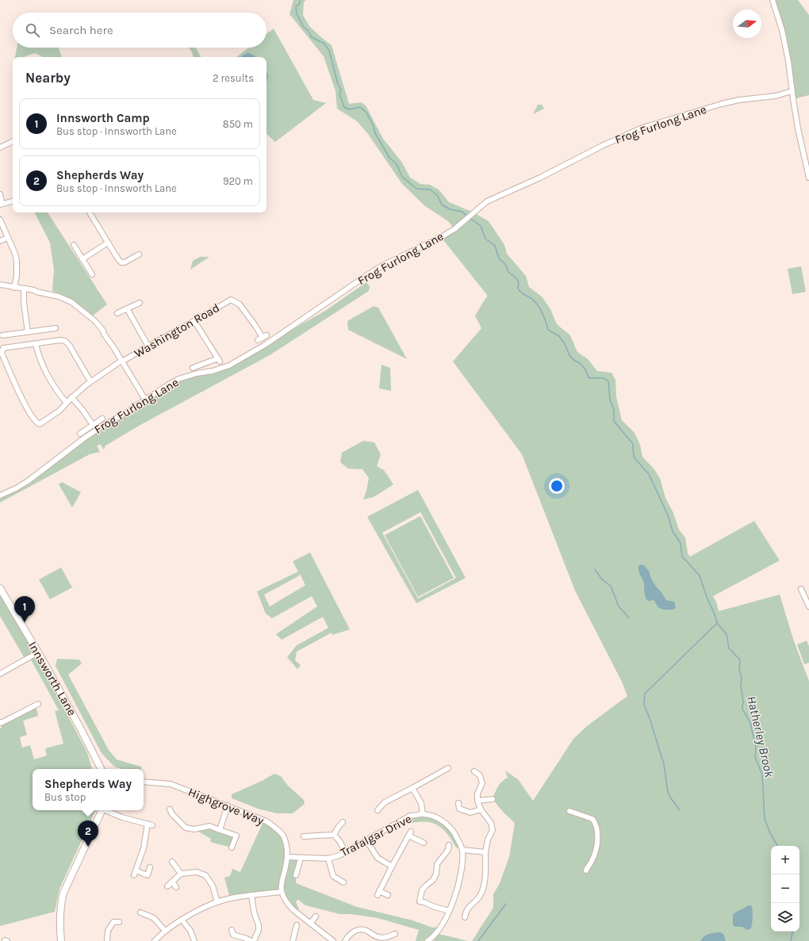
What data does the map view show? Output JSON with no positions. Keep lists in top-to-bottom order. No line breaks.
{"streets":{"street":["Frog Furlong Lane","Washington Road","Innsworth Lane","Highgrove Way","Trafalgar Drive"]},"crossings":[["Highgrove Way","Trafalgar Drive"]],"water":["Hatherley Brook"],"north":"right","page":{"search":"Search here","heading":["Nearby","2 results"],"list":[{"mark":"1","name":"Innsworth Camp","note":"Bus stop · Innsworth Lane","value":"850 m"},{"mark":"2","name":"Shepherds Way","note":"Bus stop · Innsworth Lane","value":"920 m"}],"pins":["1","2"],"popup":["Shepherds Way","Bus stop"],"map_buttons":["+","−"]}}
